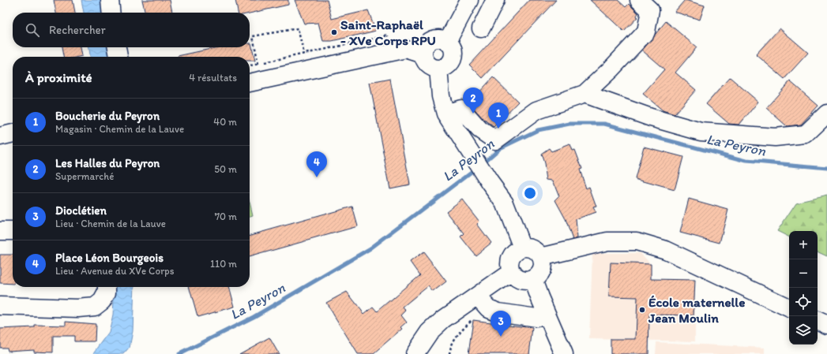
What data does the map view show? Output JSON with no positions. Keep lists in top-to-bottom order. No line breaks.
{"water":["La Peyron"],"places":["Saint-Raphaël - XVe Corps RPU","École maternelle Jean Moulin"],"page":{"search":"Rechercher","heading":["À proximité","4 résultats"],"pins":["2","1","4","3"],"list":[{"mark":"1","name":"Boucherie du Peyron","note":"Magasin · Chemin de la Lauve","value":"40 m"},{"mark":"2","name":"Les Halles du Peyron","note":"Supermarché","value":"50 m"},{"mark":"3","name":"Dioclétien","note":"Lieu · Chemin de la Lauve","value":"70 m"},{"mark":"4","name":"Place Léon Bourgeois","note":"Lieu · Avenue du XVe Corps","value":"110 m"}],"map_buttons":["+","−"]}}
